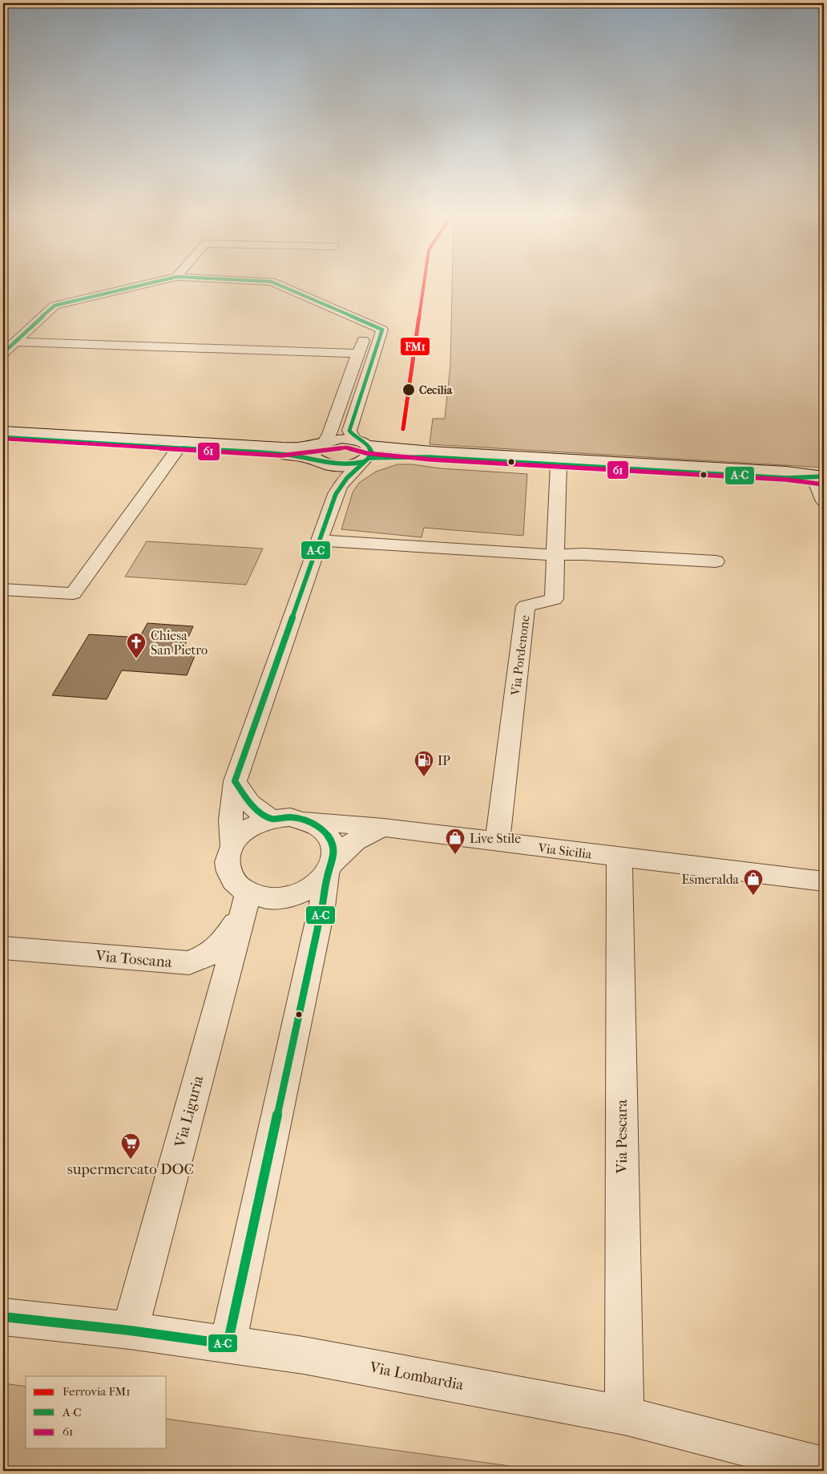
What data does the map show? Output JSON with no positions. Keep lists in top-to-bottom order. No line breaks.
{"streets":{"street":["Via Pordenone","Via Sicilia","Via Toscana","Via Liguria","Via Pescara","Via Lombardia"]},"crossings":[["Via Pordenone","Via Sicilia"],["Via Sicilia","Via Toscana"],["Via Sicilia","Via Liguria"],["Via Sicilia","Via Pescara"],["Via Toscana","Via Liguria"],["Via Liguria","Via Lombardia"],["Via Pescara","Via Lombardia"]],"places":{"other":["Cecilia"],"church":["Chiesa San Pietro"],"fuel station":["IP"],"shop":["Live Stile","Esmeralda"],"supermarket":["supermercato DOC"]},"lines":["rail line FM1","transit line A-C","transit line 61"],"legend":["Ferrovia FM1","A-C","61"]}
